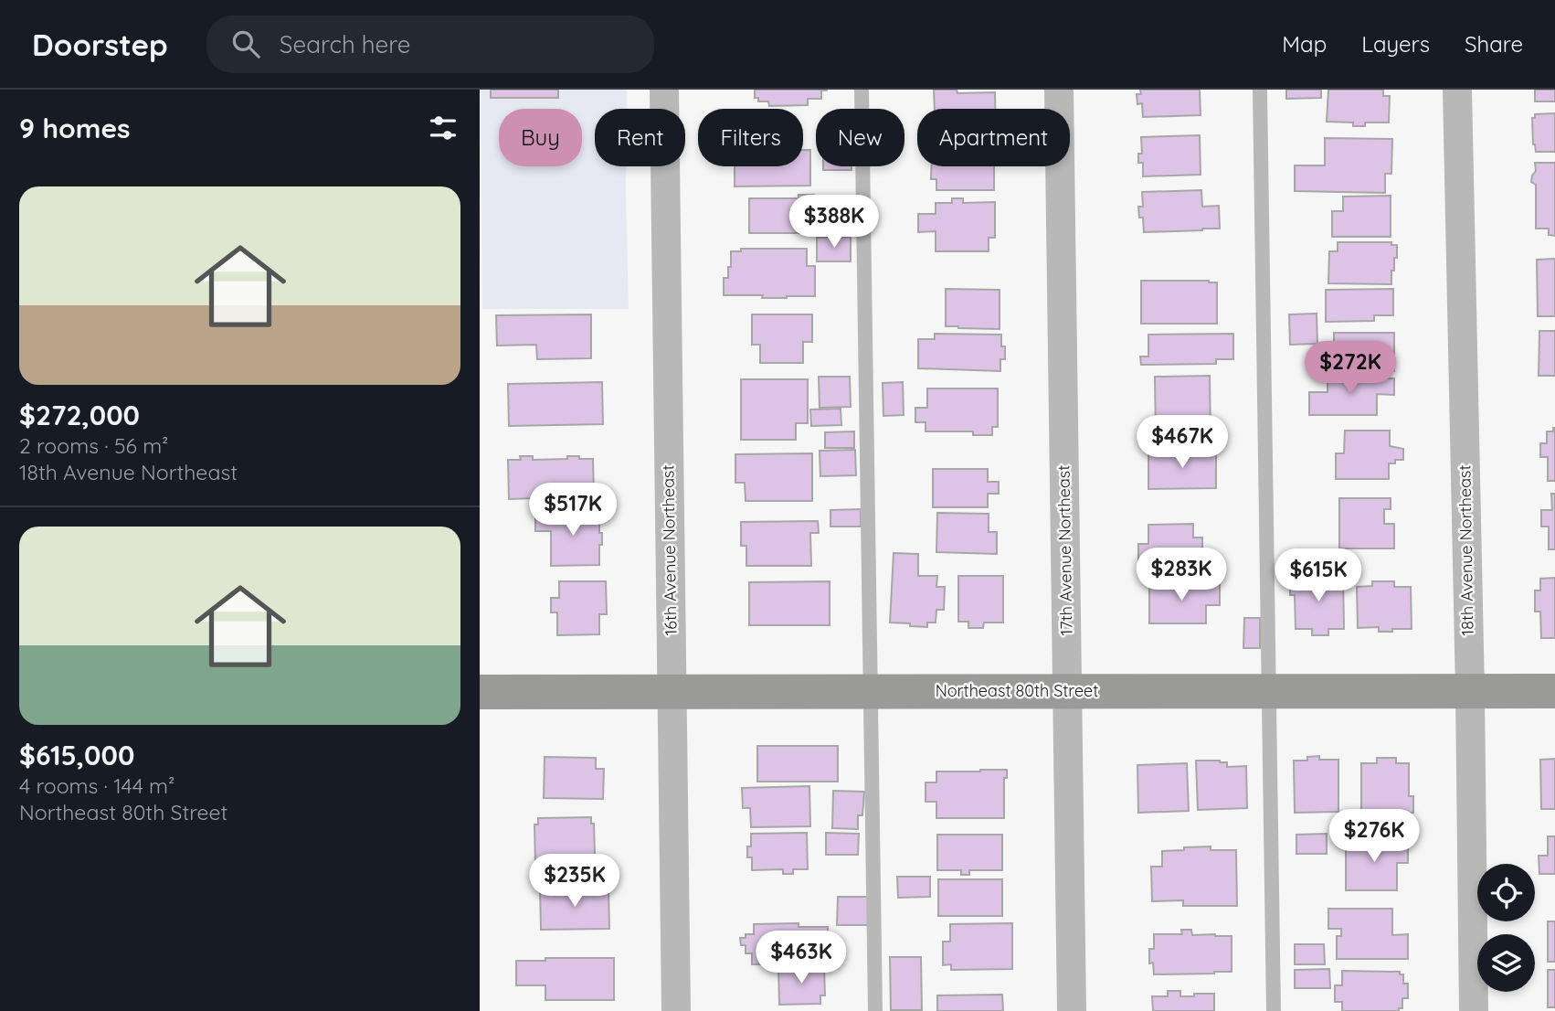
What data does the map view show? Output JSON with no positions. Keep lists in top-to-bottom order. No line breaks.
{"streets":{"street":["16th Avenue Northeast","17th Avenue Northeast","18th Avenue Northeast","Northeast 80th Street"]},"crossings":[["16th Avenue Northeast","Northeast 80th Street"],["17th Avenue Northeast","Northeast 80th Street"],["18th Avenue Northeast","Northeast 80th Street"]],"page":{"header":"Doorstep","search":"Search here","nav":["Map","Layers","Share"],"heading":"9 homes","chip":["Buy","Rent","Filters","New","Apartment"],"list":[{"name":"$272,000","note":"2 rooms · 56 m² · 18th Avenue Northeast"},{"name":"$615,000","note":"4 rooms · 144 m² · Northeast 80th Street"}],"price":["$388K","$272K","$467K","$517K","$283K","$615K","$276K","$235K","$463K"]}}
